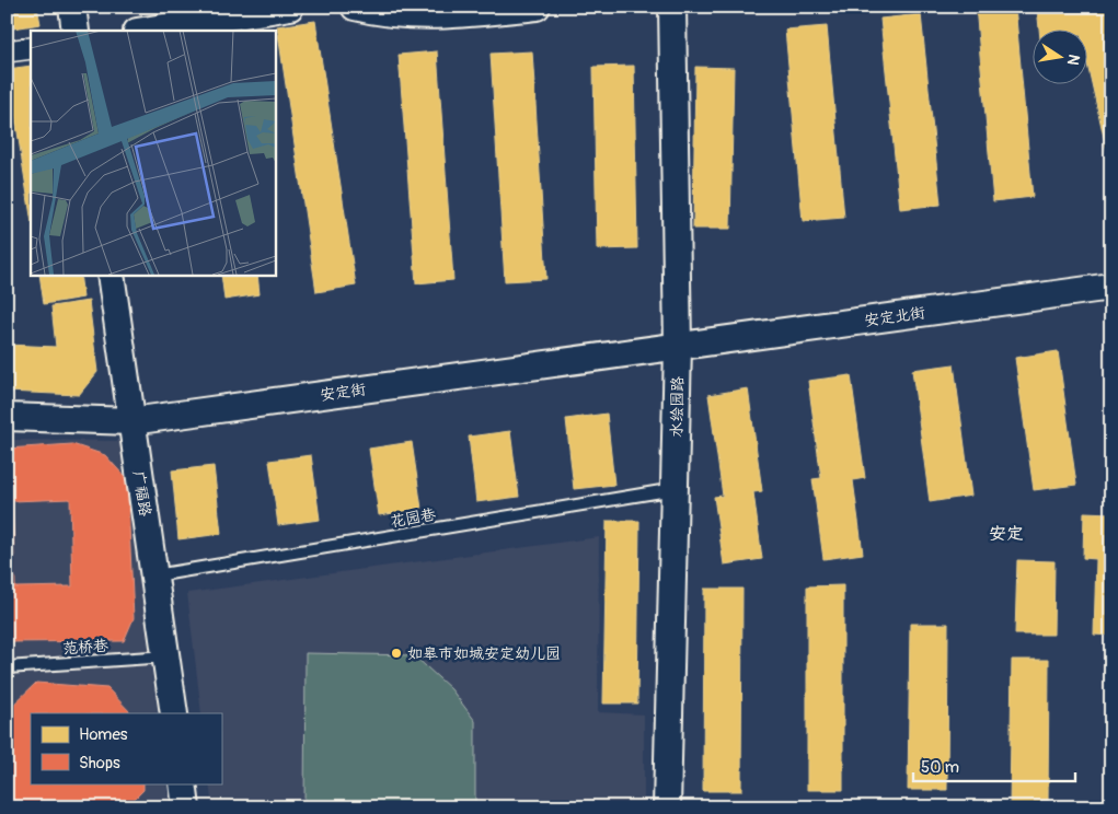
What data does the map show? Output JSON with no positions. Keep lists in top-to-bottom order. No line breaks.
{"streets":{"street":["安定北街","安定街","水绘园路","广福路"],"lane":["花园巷","范桥巷"]},"crossings":[["安定北街","安定街"],["安定北街","水绘园路"],["安定街","水绘园路"],["安定街","广福路"],["水绘园路","花园巷"],["广福路","花园巷"],["广福路","范桥巷"]],"districts":["安定"],"places":["如皋市如城安定幼儿园"],"legend":["Homes","Shops"],"scale_bar":"50 m","north":"right"}
